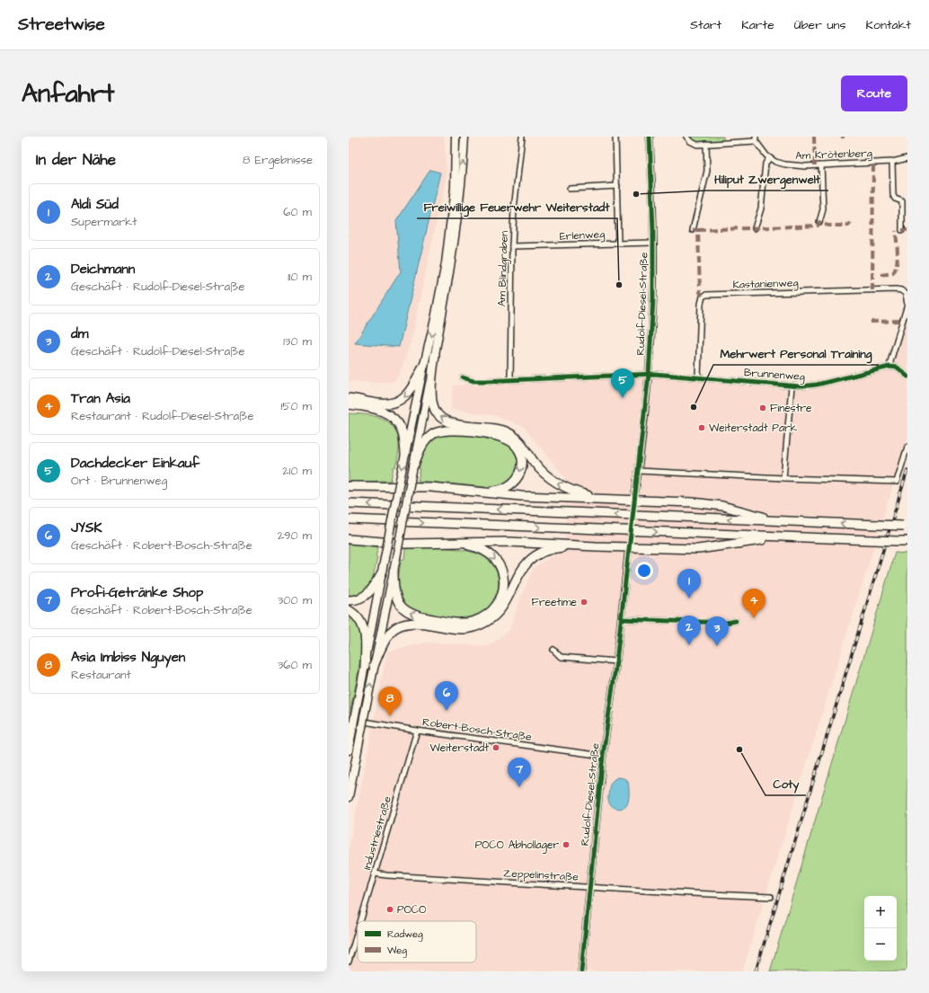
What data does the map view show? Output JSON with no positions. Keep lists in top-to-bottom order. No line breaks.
{"streets":{"street":["Am Krötenberg","Erlenweg","Am Blindgraben","Kastanienweg","Rudolf-Diesel-Straße","Brunnenweg","Robert-Bosch-Straße","Industriestraße","Zeppelinstraße"]},"crossings":[["Erlenweg","Am Blindgraben"],["Erlenweg","Rudolf-Diesel-Straße"],["Am Blindgraben","Brunnenweg"],["Kastanienweg","Brunnenweg"],["Rudolf-Diesel-Straße","Brunnenweg"],["Rudolf-Diesel-Straße","Robert-Bosch-Straße"],["Rudolf-Diesel-Straße","Zeppelinstraße"],["Robert-Bosch-Straße","Industriestraße"],["Industriestraße","Zeppelinstraße"]],"places":["Hiliput Zwergenwelt","Freiwillige Feuerwehr Weiterstadt","Mehrwert Personal Training","Finestre","Weiterstadt Park","Freetime","Weiterstadt","Coty","POCO Abhollager","POCO"],"legend":["Radweg","Weg"],"page":{"header":"Streetwise","nav":["Start","Karte","Über uns","Kontakt"],"buttons":"Route","title":"Anfahrt","heading":["In der Nähe","8 Ergebnisse"],"list":[{"mark":"1","name":"Aldi Süd","note":"Supermarkt","value":"60 m"},{"mark":"2","name":"Deichmann","note":"Geschäft · Rudolf-Diesel-Straße","value":"110 m"},{"mark":"3","name":"dm","note":"Geschäft · Rudolf-Diesel-Straße","value":"130 m"},{"mark":"4","name":"Tran Asia","note":"Restaurant · Rudolf-Diesel-Straße","value":"150 m"},{"mark":"5","name":"Dachdecker Einkauf","note":"Ort · Brunnenweg","value":"210 m"},{"mark":"6","name":"JYSK","note":"Geschäft · Robert-Bosch-Straße","value":"290 m"},{"mark":"7","name":"Profi-Getränke Shop","note":"Geschäft · Robert-Bosch-Straße","value":"300 m"},{"mark":"8","name":"Asia Imbiss Nguyen","note":"Restaurant","value":"360 m"}],"pins":["5","1","4","2","3","6","8","7"],"map_buttons":["+","−"]}}
